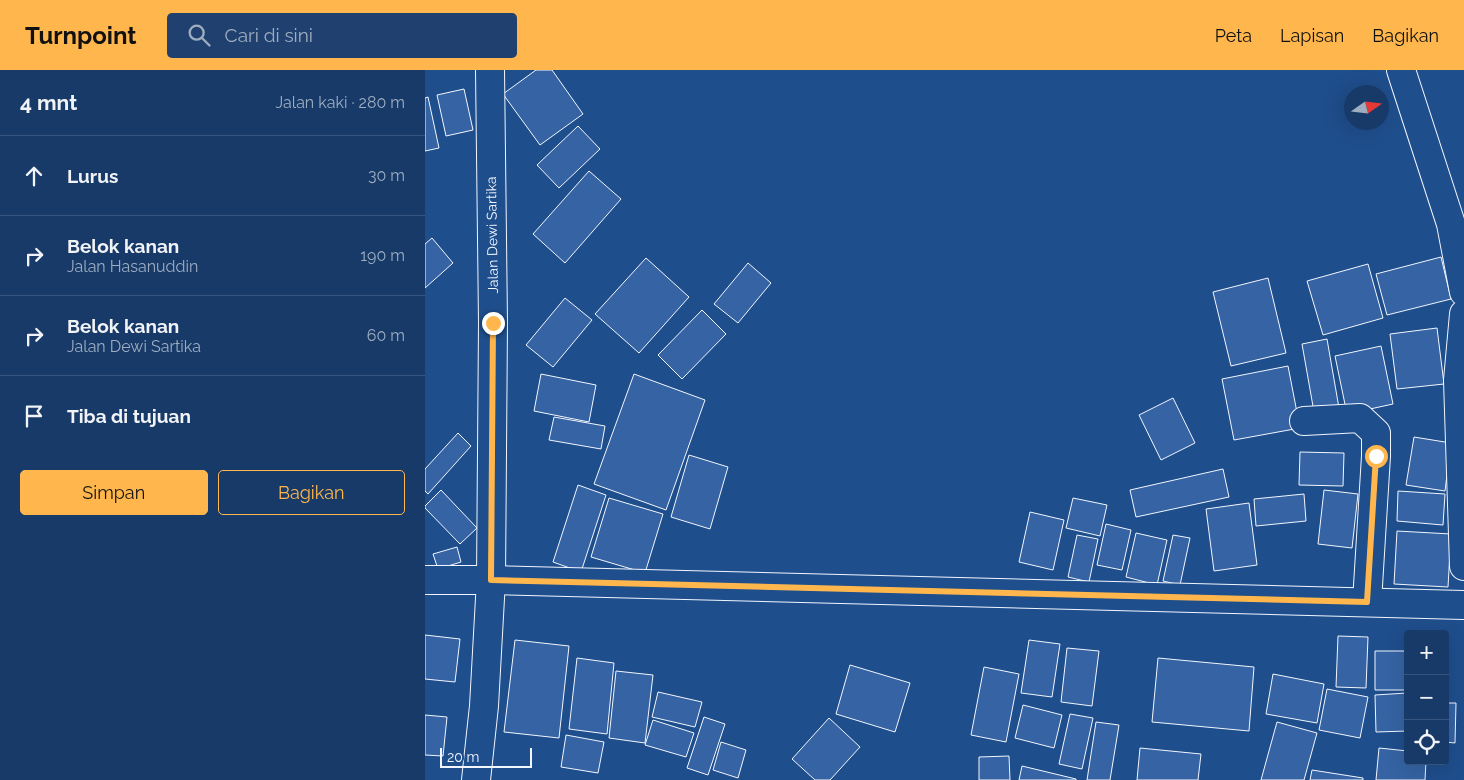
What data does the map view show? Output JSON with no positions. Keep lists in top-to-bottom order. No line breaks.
{"streets":{"street":["Jalan Dewi Sartika"]},"scale_bar":"20 m","north":"right","page":{"header":"Turnpoint","search":"Cari di sini","nav":["Peta","Lapisan","Bagikan"],"heading":["4 mnt","Jalan kaki · 280 m"],"list":[["Lurus","30 m"],["Belok kanan","Jalan Hasanuddin","190 m"],["Belok kanan","Jalan Dewi Sartika","60 m"],"Tiba di tujuan"],"buttons":["Simpan","Bagikan"],"map_buttons":["+","−"],"scale":"20 m"}}
